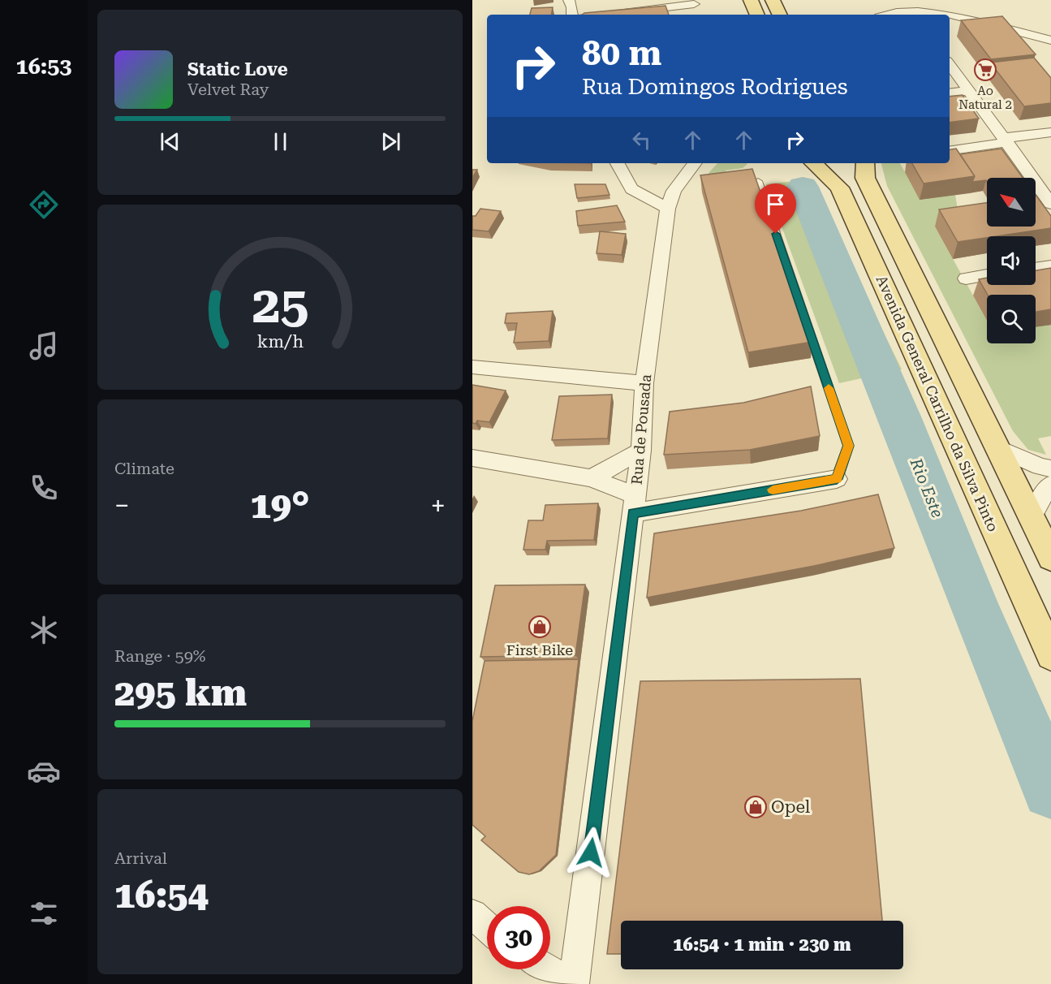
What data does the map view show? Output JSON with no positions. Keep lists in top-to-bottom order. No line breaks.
{"streets":{"main road":["Avenida General Carrilho da Silva Pinto"],"street":["Rua de Pousada"]},"water":["Rio Este"],"places":{"supermarket":["Ao Natural 2"],"shop":["First Bike","Opel"]},"north":"top left","page":{"tabs":"16:53","turn":["80 m","Rua Domingos Rodrigues"],"song":["Static Love","Velvet Ray"],"tile":["Climate",["Range · 59%","295 km"],["Arrival","16:54"]],"heat":["−","19°","+"],"limit":"30","trip":"16:54 · 1 min · 230 m","gauge":["25","km/h"]}}
